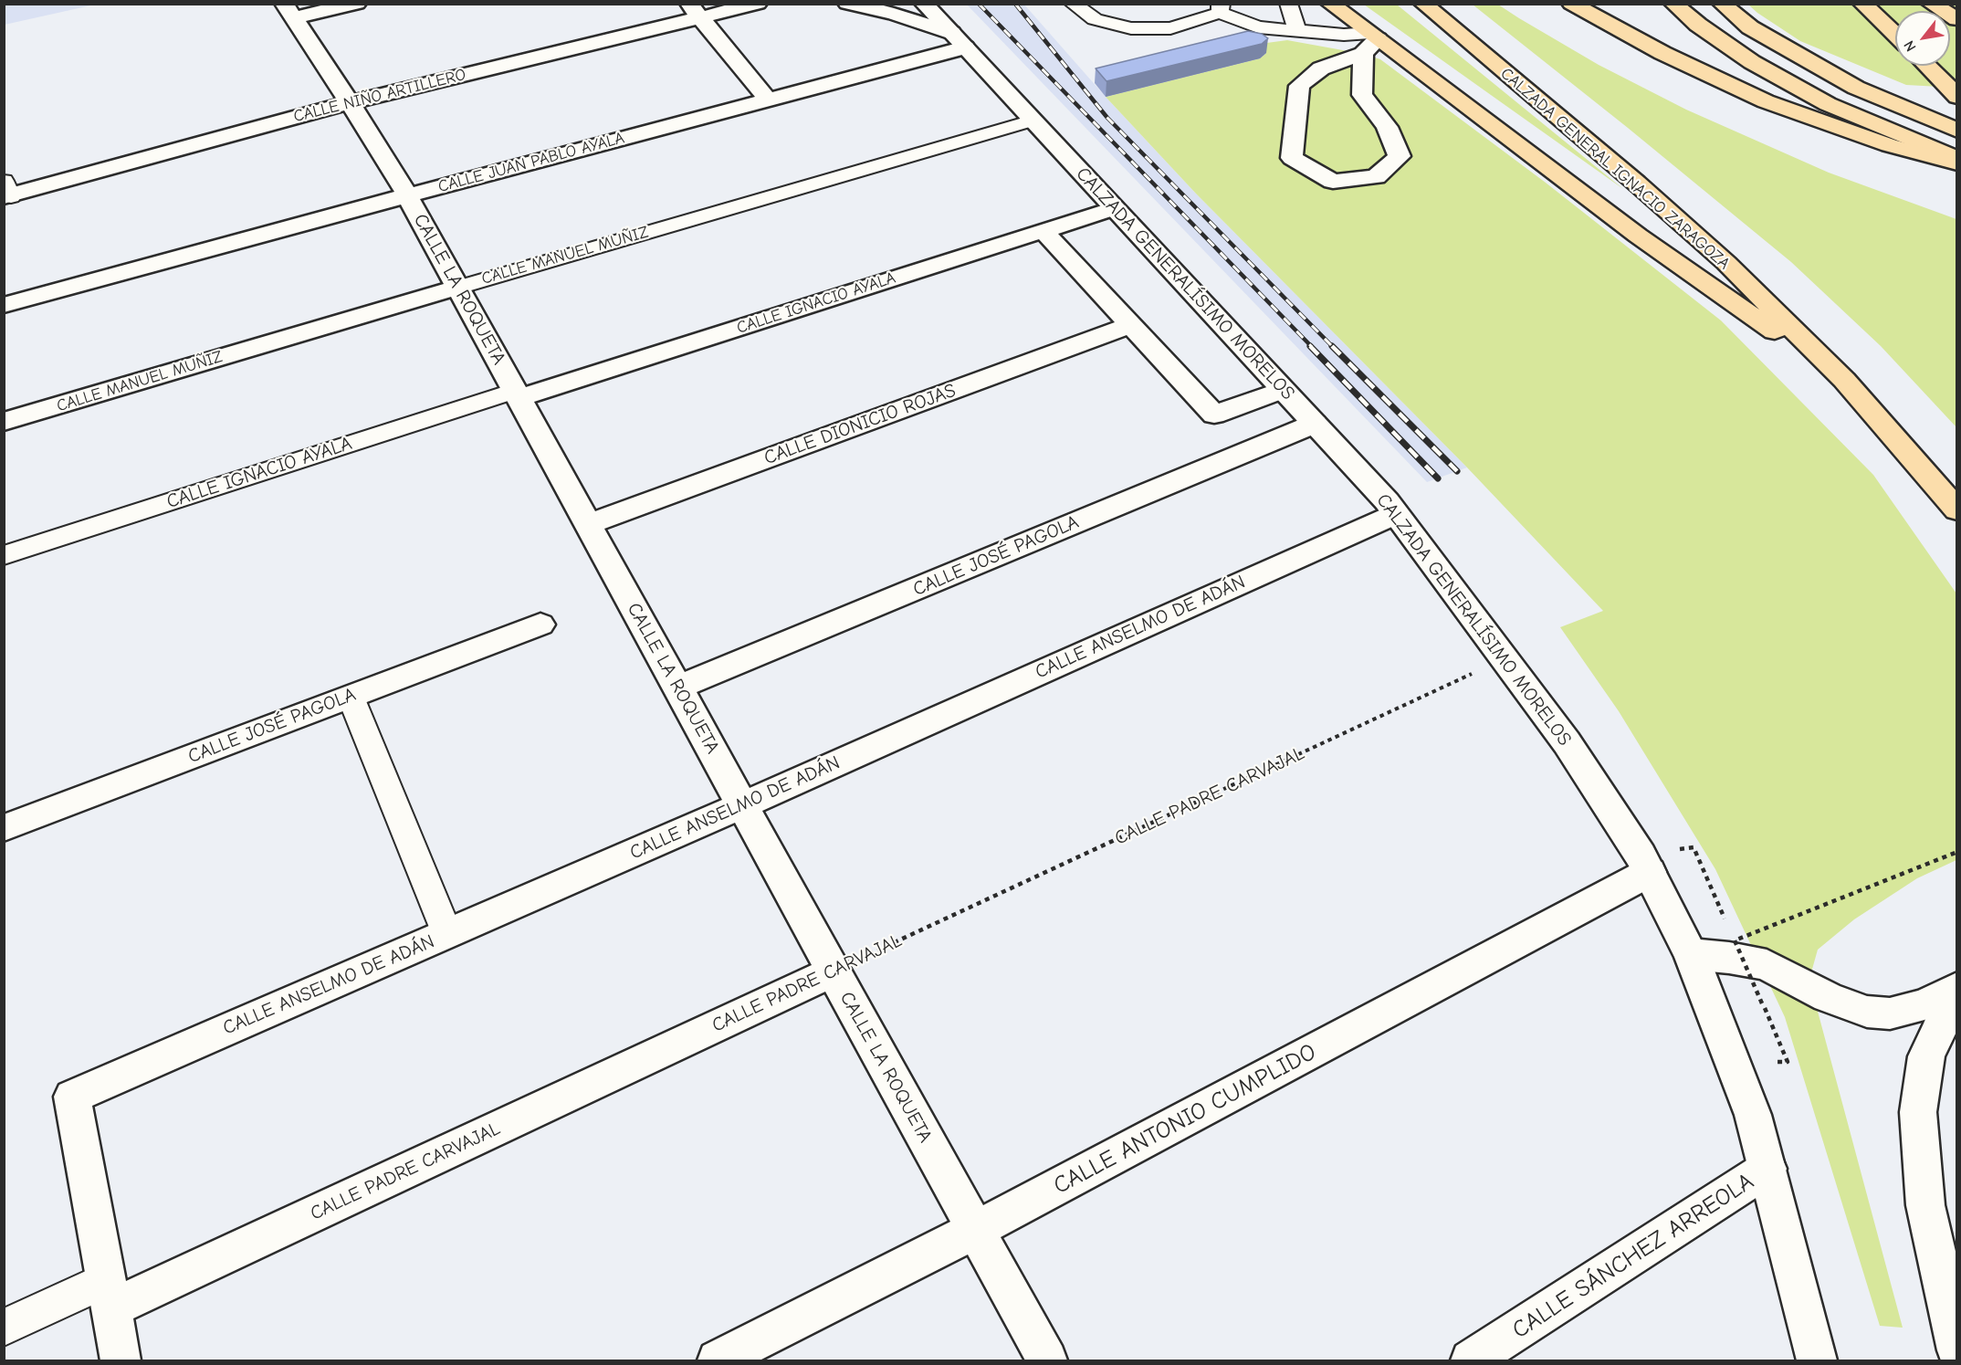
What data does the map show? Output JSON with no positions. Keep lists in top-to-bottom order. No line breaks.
{"streets":{"main road":["CALZADA GENERAL IGNACIO ZARAGOZA"],"street":["CALLE NIÑO ARTILLERO","CALLE JUAN PABLO AYALA","CALLE MANUEL MUÑIZ","CALZADA GENERALÍSIMO MORELOS","CALLE LA ROQUETA","CALLE IGNACIO AYALA","CALLE DIONICIO ROJAS","CALLE JOSÉ PAGOLA","CALLE ANSELMO DE ADÁN","CALLE PADRE CARVAJAL","CALLE ANTONIO CUMPLIDO","CALLE SÁNCHEZ ARREOLA"]},"crossings":[["CALLE NIÑO ARTILLERO","CALLE LA ROQUETA"],["CALLE JUAN PABLO AYALA","CALZADA GENERALÍSIMO MORELOS"],["CALLE JUAN PABLO AYALA","CALLE LA ROQUETA"],["CALLE MANUEL MUÑIZ","CALZADA GENERALÍSIMO MORELOS"],["CALLE MANUEL MUÑIZ","CALLE LA ROQUETA"],["CALZADA GENERALÍSIMO MORELOS","CALLE IGNACIO AYALA"],["CALZADA GENERALÍSIMO MORELOS","CALLE JOSÉ PAGOLA"],["CALZADA GENERALÍSIMO MORELOS","CALLE ANSELMO DE ADÁN"],["CALZADA GENERALÍSIMO MORELOS","CALLE PADRE CARVAJAL"],["CALZADA GENERALÍSIMO MORELOS","CALLE ANTONIO CUMPLIDO"],["CALZADA GENERALÍSIMO MORELOS","CALLE SÁNCHEZ ARREOLA"],["CALLE LA ROQUETA","CALLE IGNACIO AYALA"],["CALLE LA ROQUETA","CALLE DIONICIO ROJAS"],["CALLE LA ROQUETA","CALLE JOSÉ PAGOLA"],["CALLE LA ROQUETA","CALLE ANSELMO DE ADÁN"],["CALLE LA ROQUETA","CALLE PADRE CARVAJAL"],["CALLE LA ROQUETA","CALLE ANTONIO CUMPLIDO"],["CALLE ANSELMO DE ADÁN","CALLE PADRE CARVAJAL"]],"north":"bottom left"}
